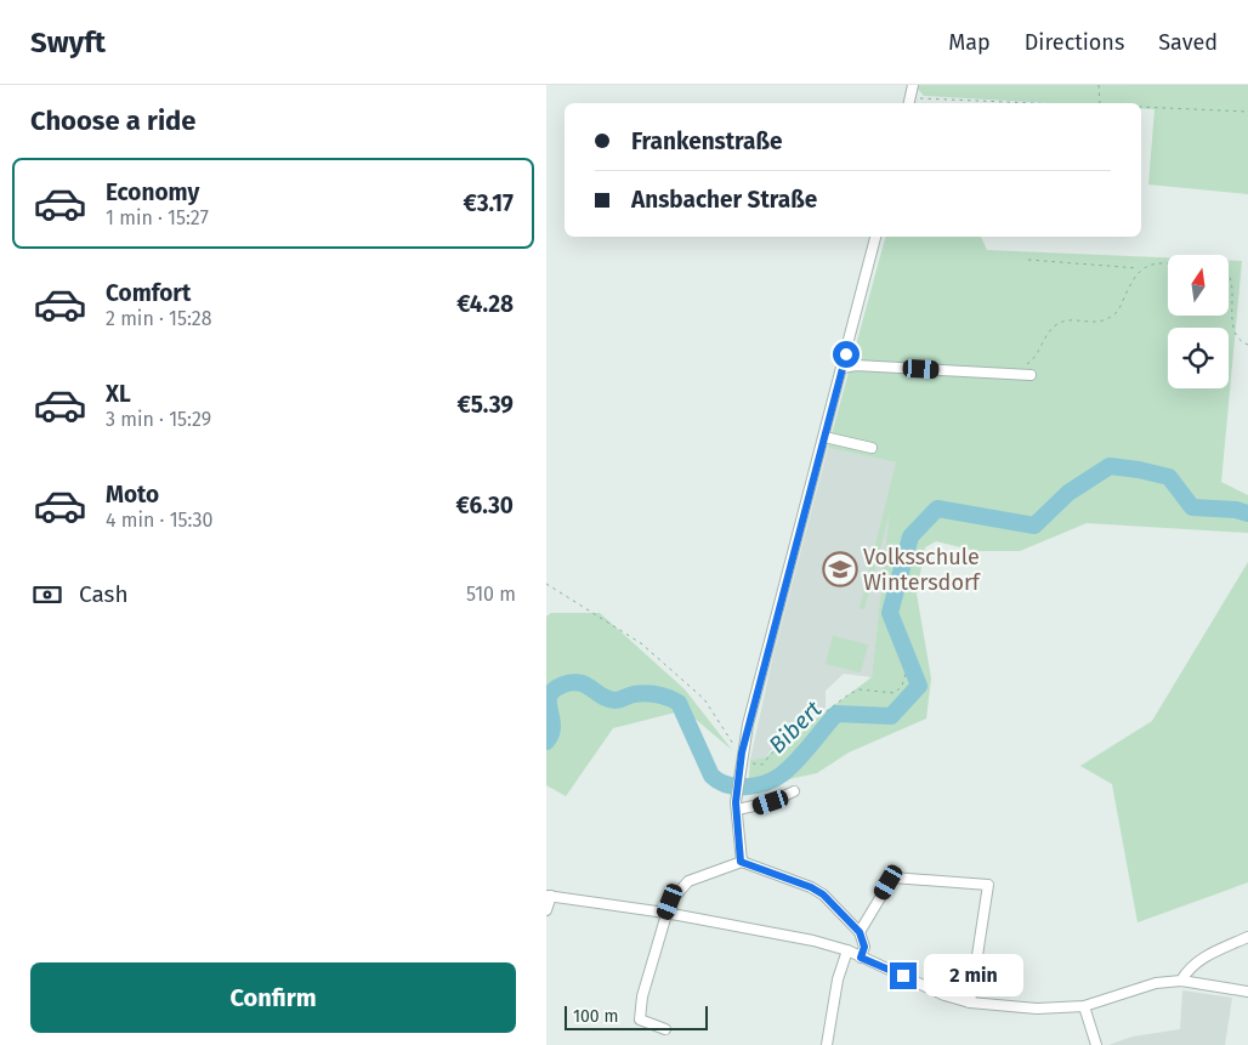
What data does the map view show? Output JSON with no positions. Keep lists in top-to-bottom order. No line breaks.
{"water":["Bibert"],"places":{"school or university":["Volksschule Wintersdorf"]},"scale_bar":"100 m","north":"top","page":{"header":"Swyft","nav":["Map","Directions","Saved"],"heading":"Choose a ride","banner":["Frankenstraße","Ansbacher Straße"],"list":[{"name":"Economy","note":"1 min · 15:27","value":"€3.17"},{"name":"Comfort","note":"2 min · 15:28","value":"€4.28"},{"name":"XL","note":"3 min · 15:29","value":"€5.39"},{"name":"Moto","note":"4 min · 15:30","value":"€6.30"}],"pay":["Cash","510 m"],"buttons":"Confirm","bubble":"2 min","scale":"100 m"}}
